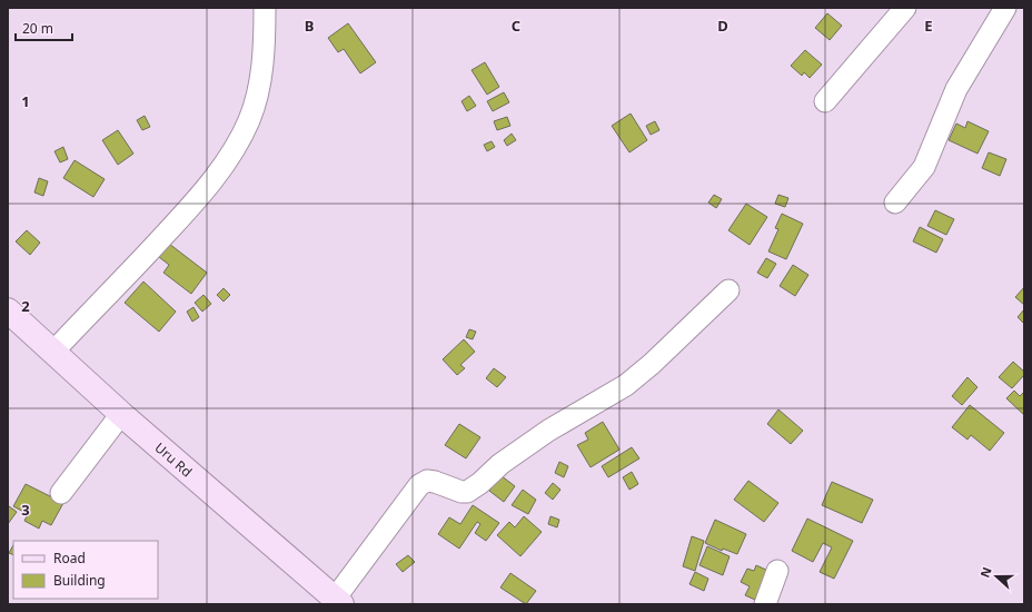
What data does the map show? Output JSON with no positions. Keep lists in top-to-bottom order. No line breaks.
{"streets":{"street":["Uru Rd"]},"legend":["Road","Building"],"scale_bar":"20 m","north":"left","grid":{"columns":["B","C","D","E"],"rows":["1","2","3"]}}
